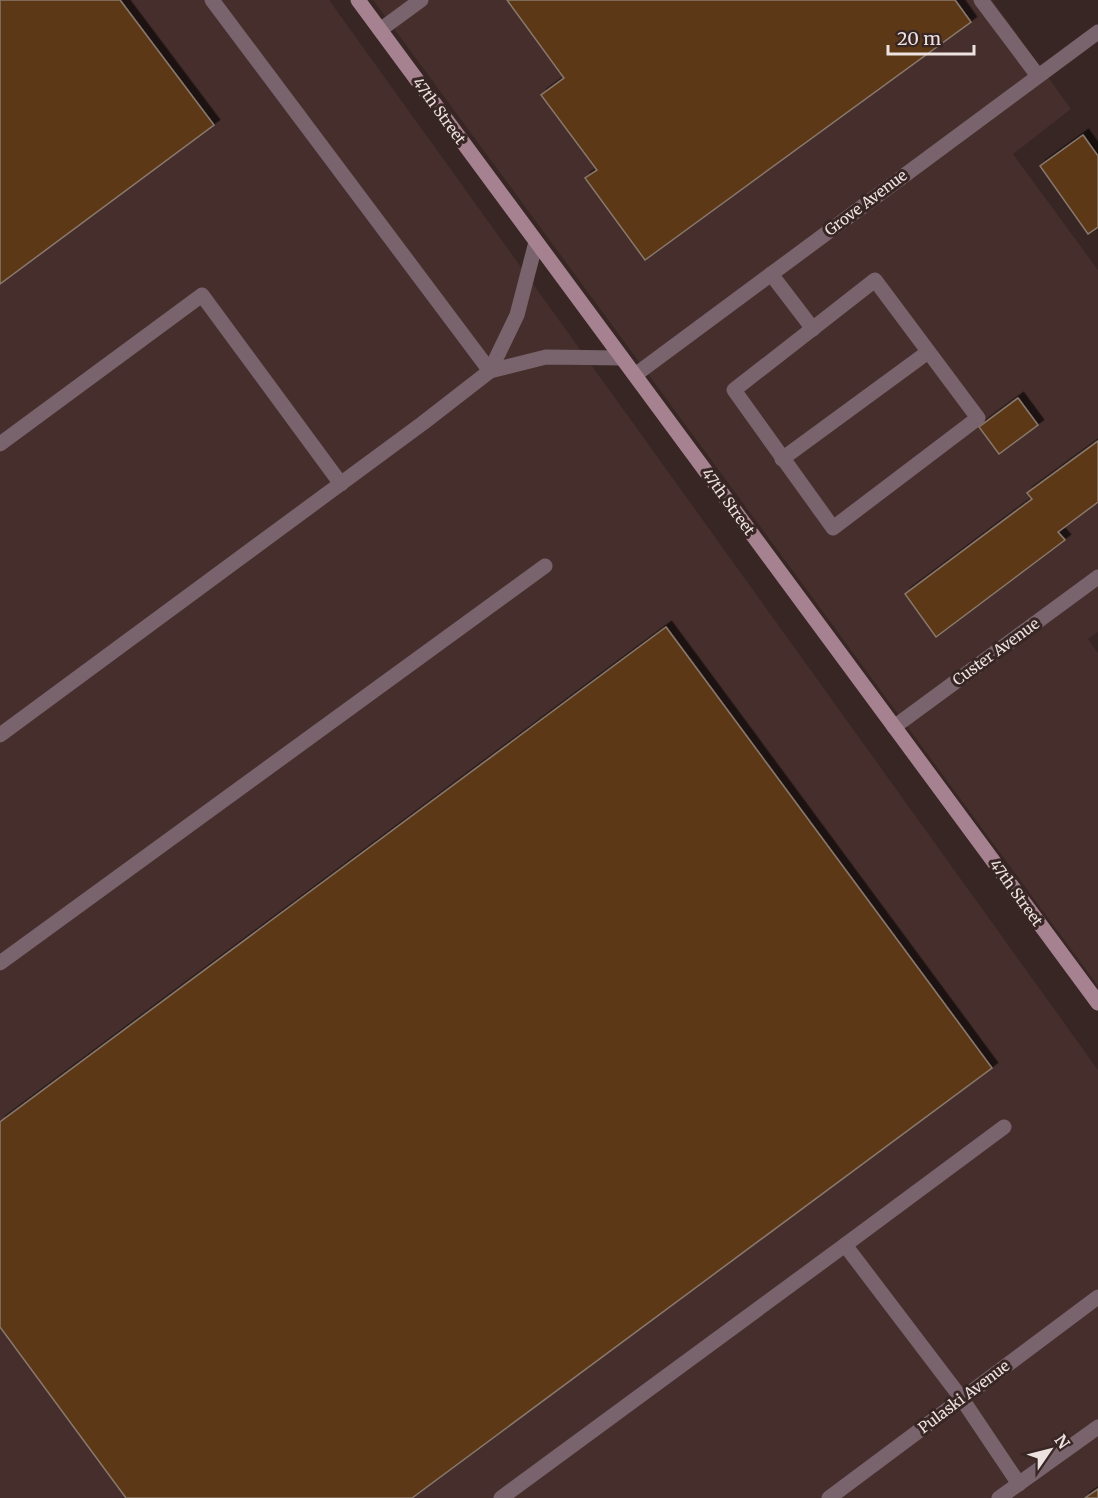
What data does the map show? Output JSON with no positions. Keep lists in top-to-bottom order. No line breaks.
{"streets":{"main road":["47th Street"],"street":["Grove Avenue","Custer Avenue","Pulaski Avenue"]},"crossings":[["47th Street","Grove Avenue"],["47th Street","Custer Avenue"]],"scale_bar":"20 m","north":"top right"}
